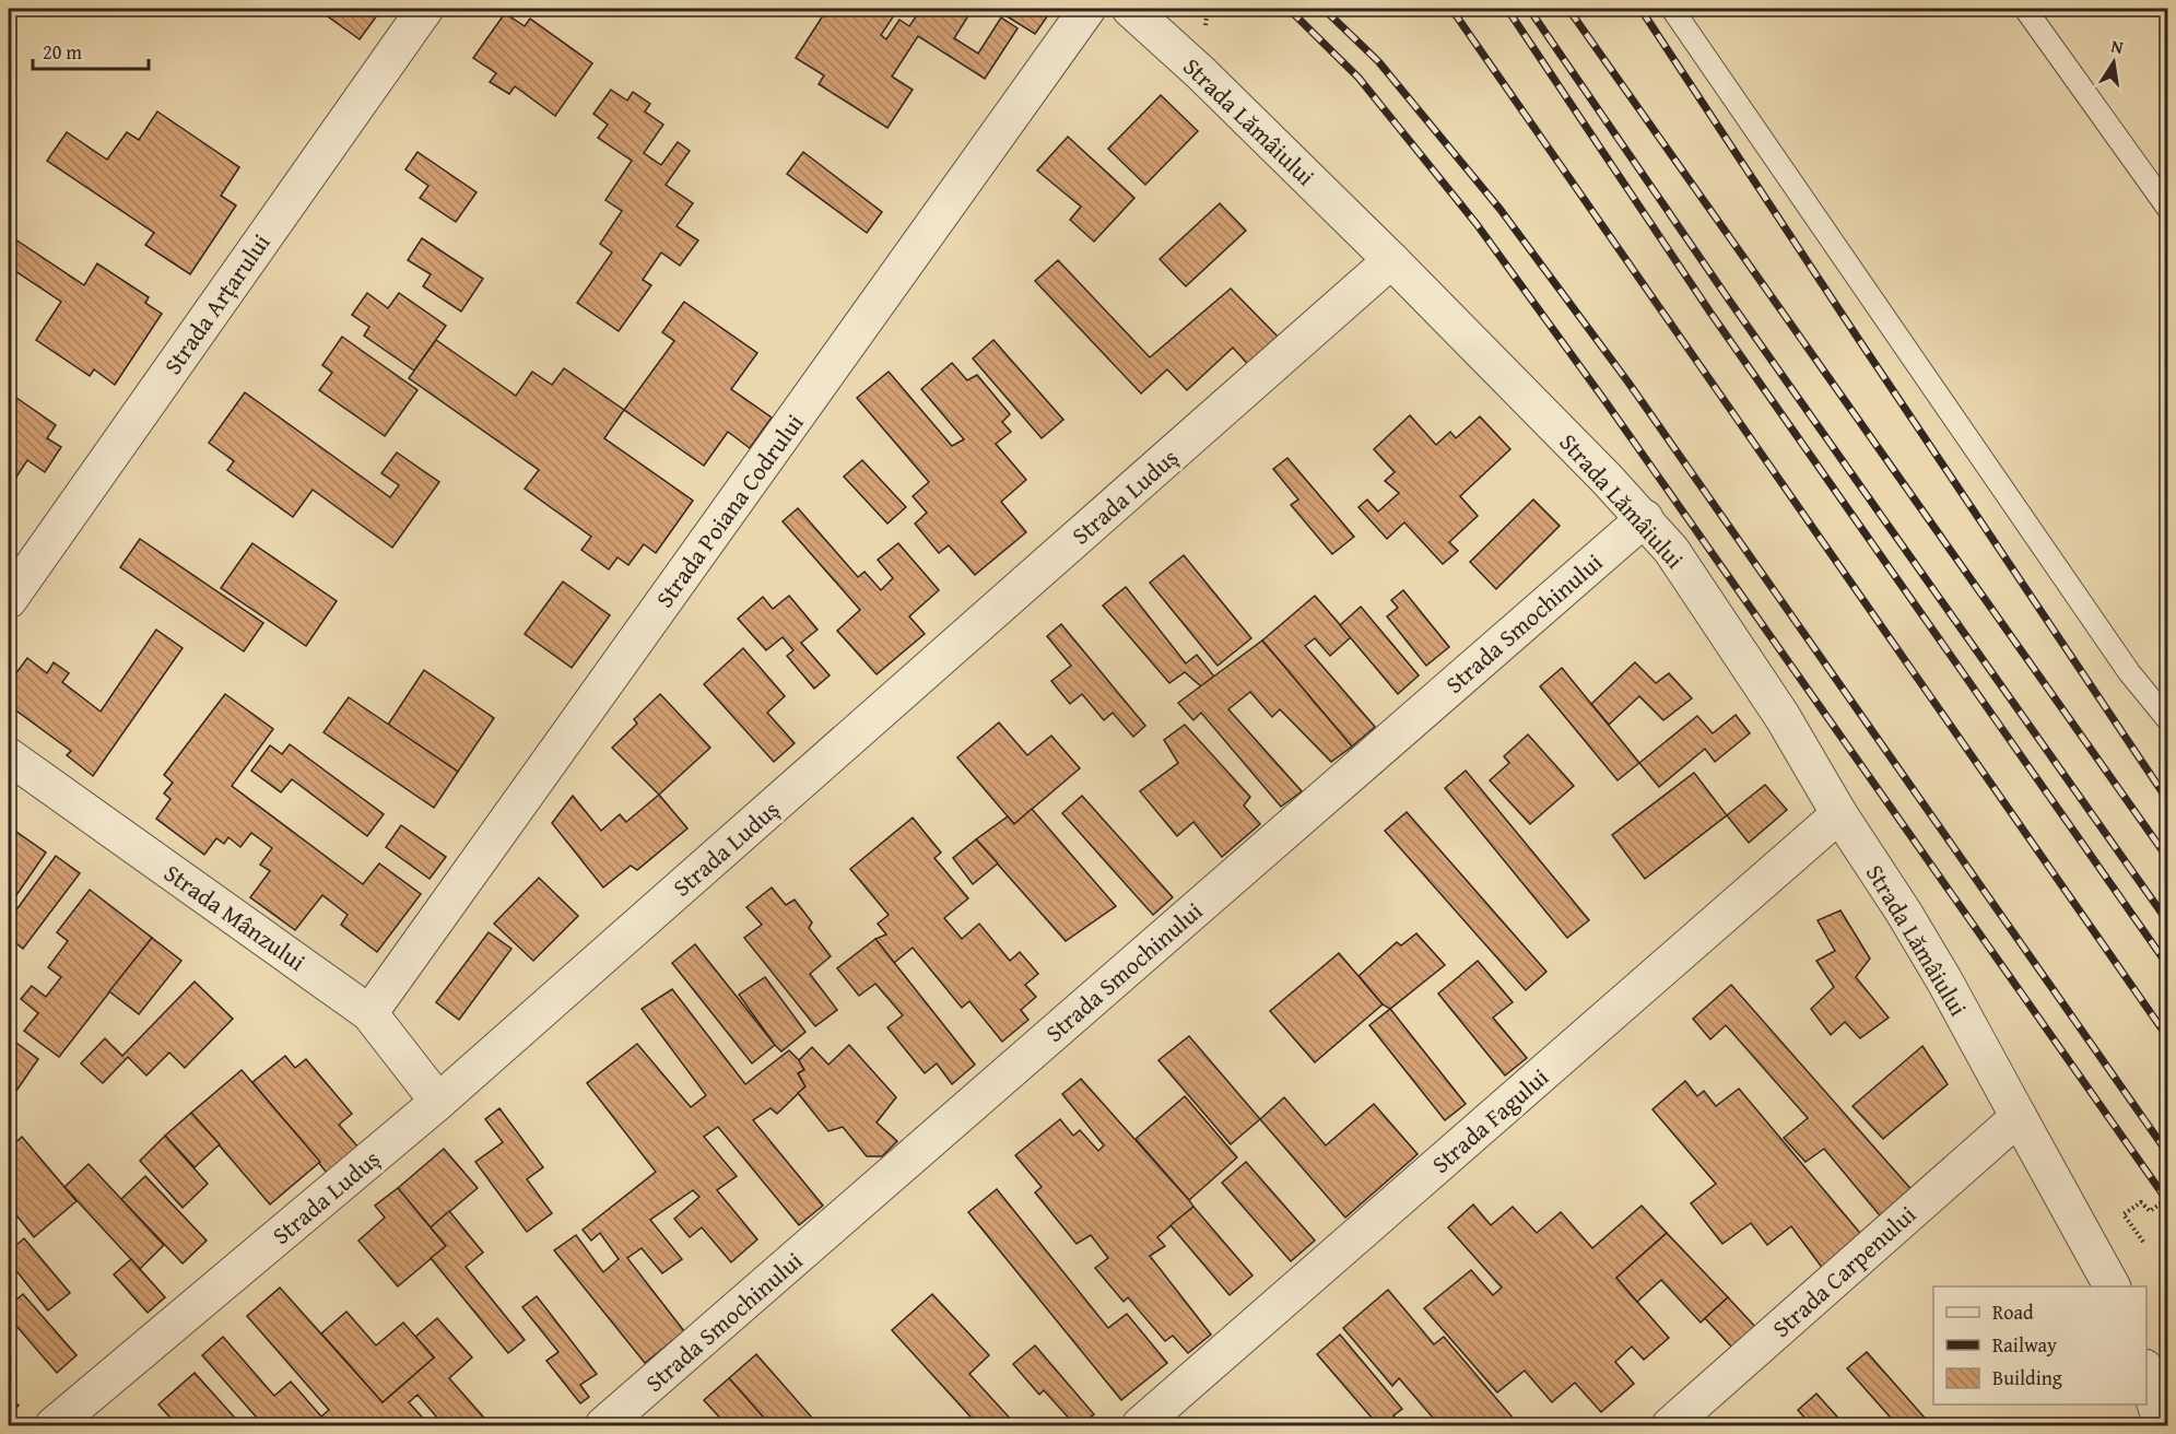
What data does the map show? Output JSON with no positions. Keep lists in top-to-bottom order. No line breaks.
{"streets":{"street":["Strada Lămâiului","Strada Arțarului","Strada Luduș","Strada Poiana Codrului","Strada Smochinului","Strada Mânzului","Strada Fagului","Strada Carpenului"]},"crossings":[["Strada Lămâiului","Strada Luduș"],["Strada Lămâiului","Strada Smochinului"],["Strada Lămâiului","Strada Fagului"],["Strada Lămâiului","Strada Carpenului"],["Strada Luduș","Strada Mânzului"],["Strada Poiana Codrului","Strada Mânzului"]],"legend":["Road","Railway","Building"],"scale_bar":"20 m","north":"top"}
